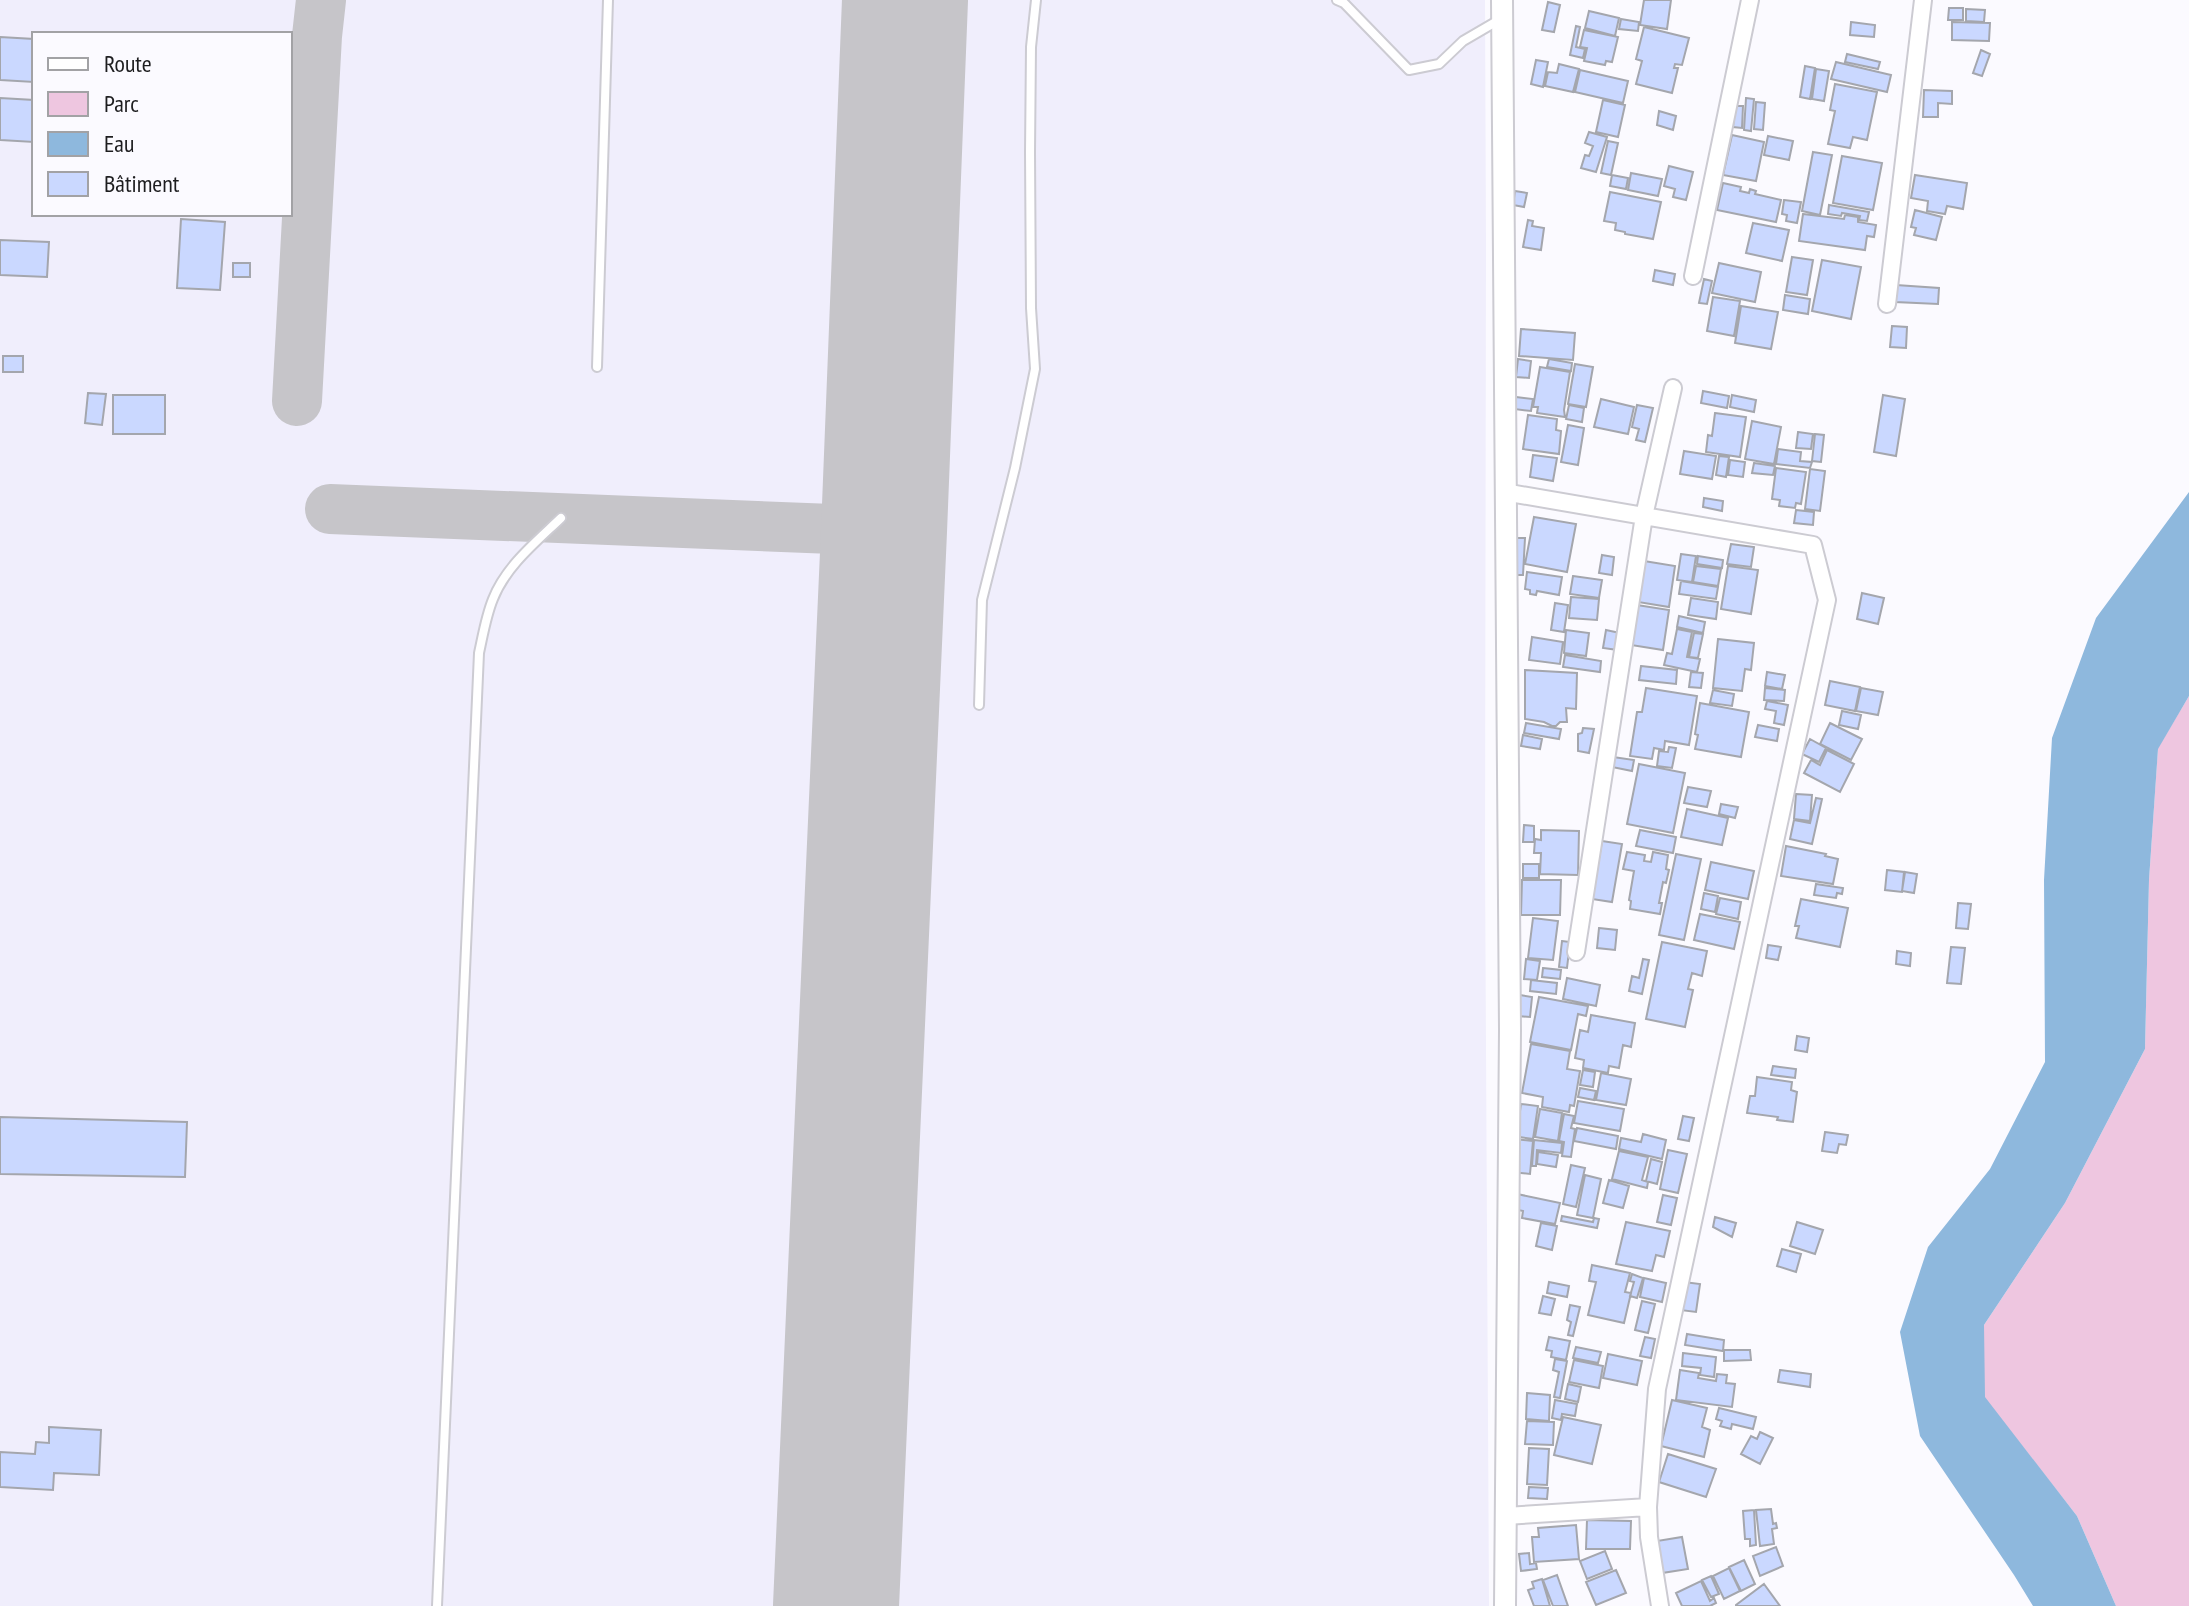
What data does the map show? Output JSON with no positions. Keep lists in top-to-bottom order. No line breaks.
{"legend":["Route","Parc","Eau","Bâtiment"]}
